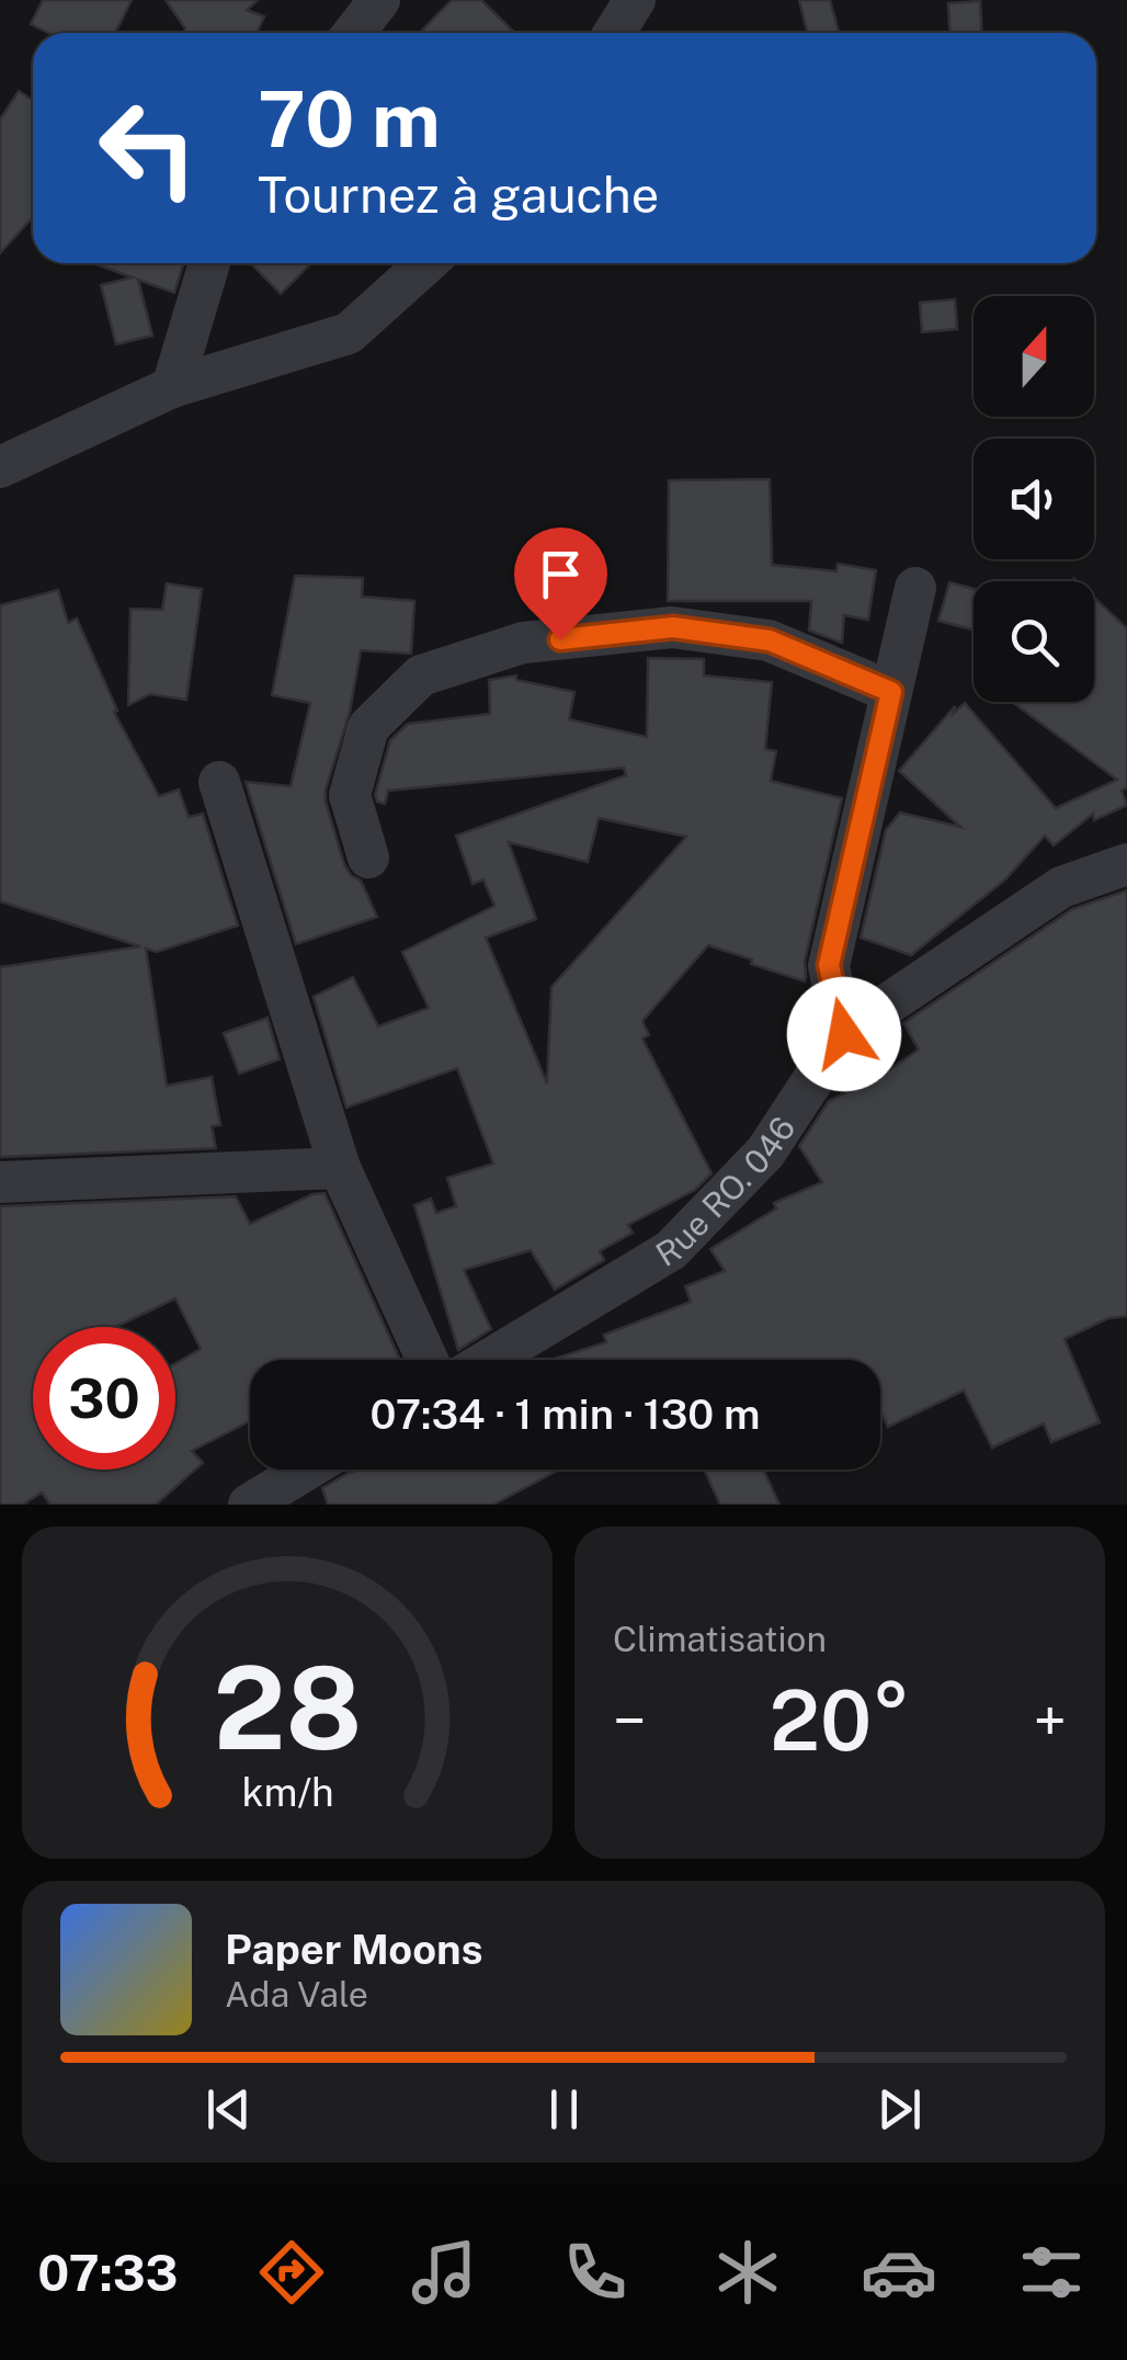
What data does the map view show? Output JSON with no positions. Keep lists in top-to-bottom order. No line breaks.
{"streets":{"street":["Rue RO. 046"]},"north":"top","page":{"turn":["70 m","Tournez à gauche"],"limit":"30","trip":"07:34 · 1 min · 130 m","tile":"Climatisation","heat":["−","20°","+"],"song":["Paper Moons","Ada Vale"],"tabs":"07:33","gauge":["28","km/h"]}}
